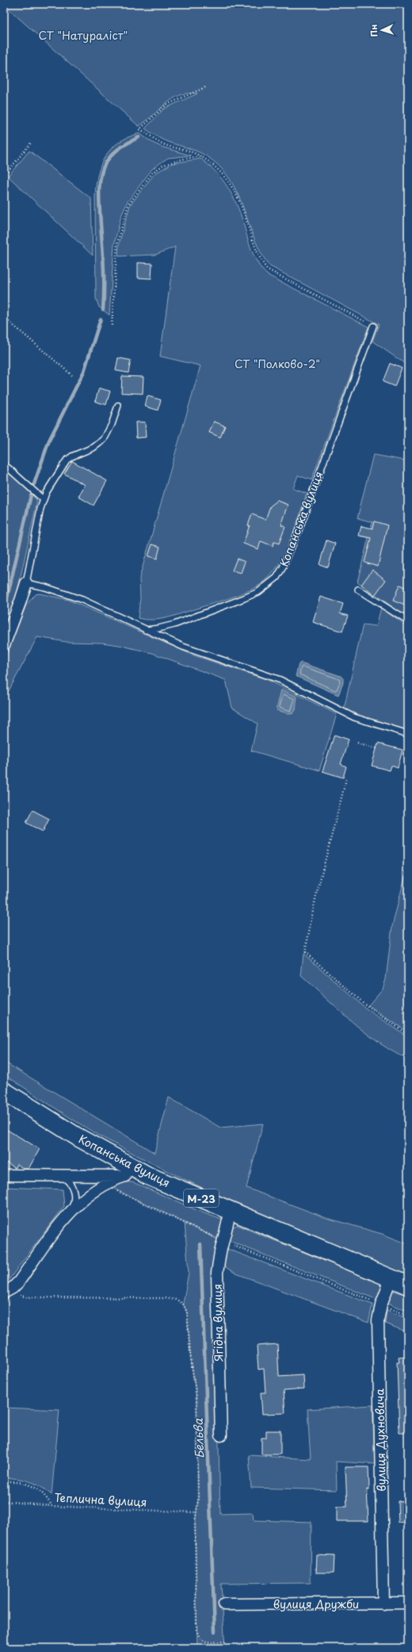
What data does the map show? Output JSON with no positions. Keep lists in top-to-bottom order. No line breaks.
{"streets":{"highway":["Копанська вулиця","М-23"],"street":["Ягідна вулиця","вулиця Духновича","вулиця Дружби"],"path":["Теплична вулиця"]},"crossings":[["Копанська вулиця","Ягідна вулиця"],["Копанська вулиця","вулиця Духновича"],["вулиця Духновича","вулиця Дружби"]],"water":["Бельва"],"parks":["СТ \"Натураліст\"","СТ \"Полково-2\""],"north":"left"}
